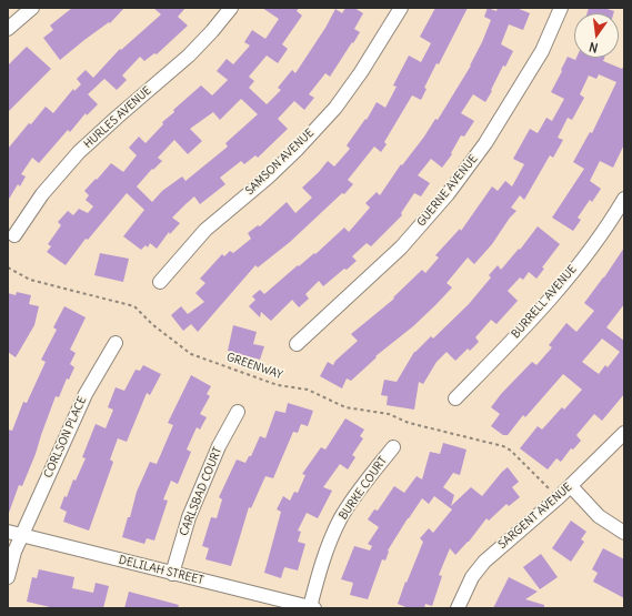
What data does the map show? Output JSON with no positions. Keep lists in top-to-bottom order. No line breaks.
{"streets":{"street":["HURLES AVENUE","SAMSON AVENUE","GUERNE AVENUE","BURRELL AVENUE","CORLSON PLACE","BURKE COURT","CARLSBAD COURT","SARGENT AVENUE","DELILAH STREET"],"path":["GREENWAY"]},"crossings":[["CORLSON PLACE","DELILAH STREET"],["BURKE COURT","DELILAH STREET"],["CARLSBAD COURT","DELILAH STREET"]],"north":"bottom"}
